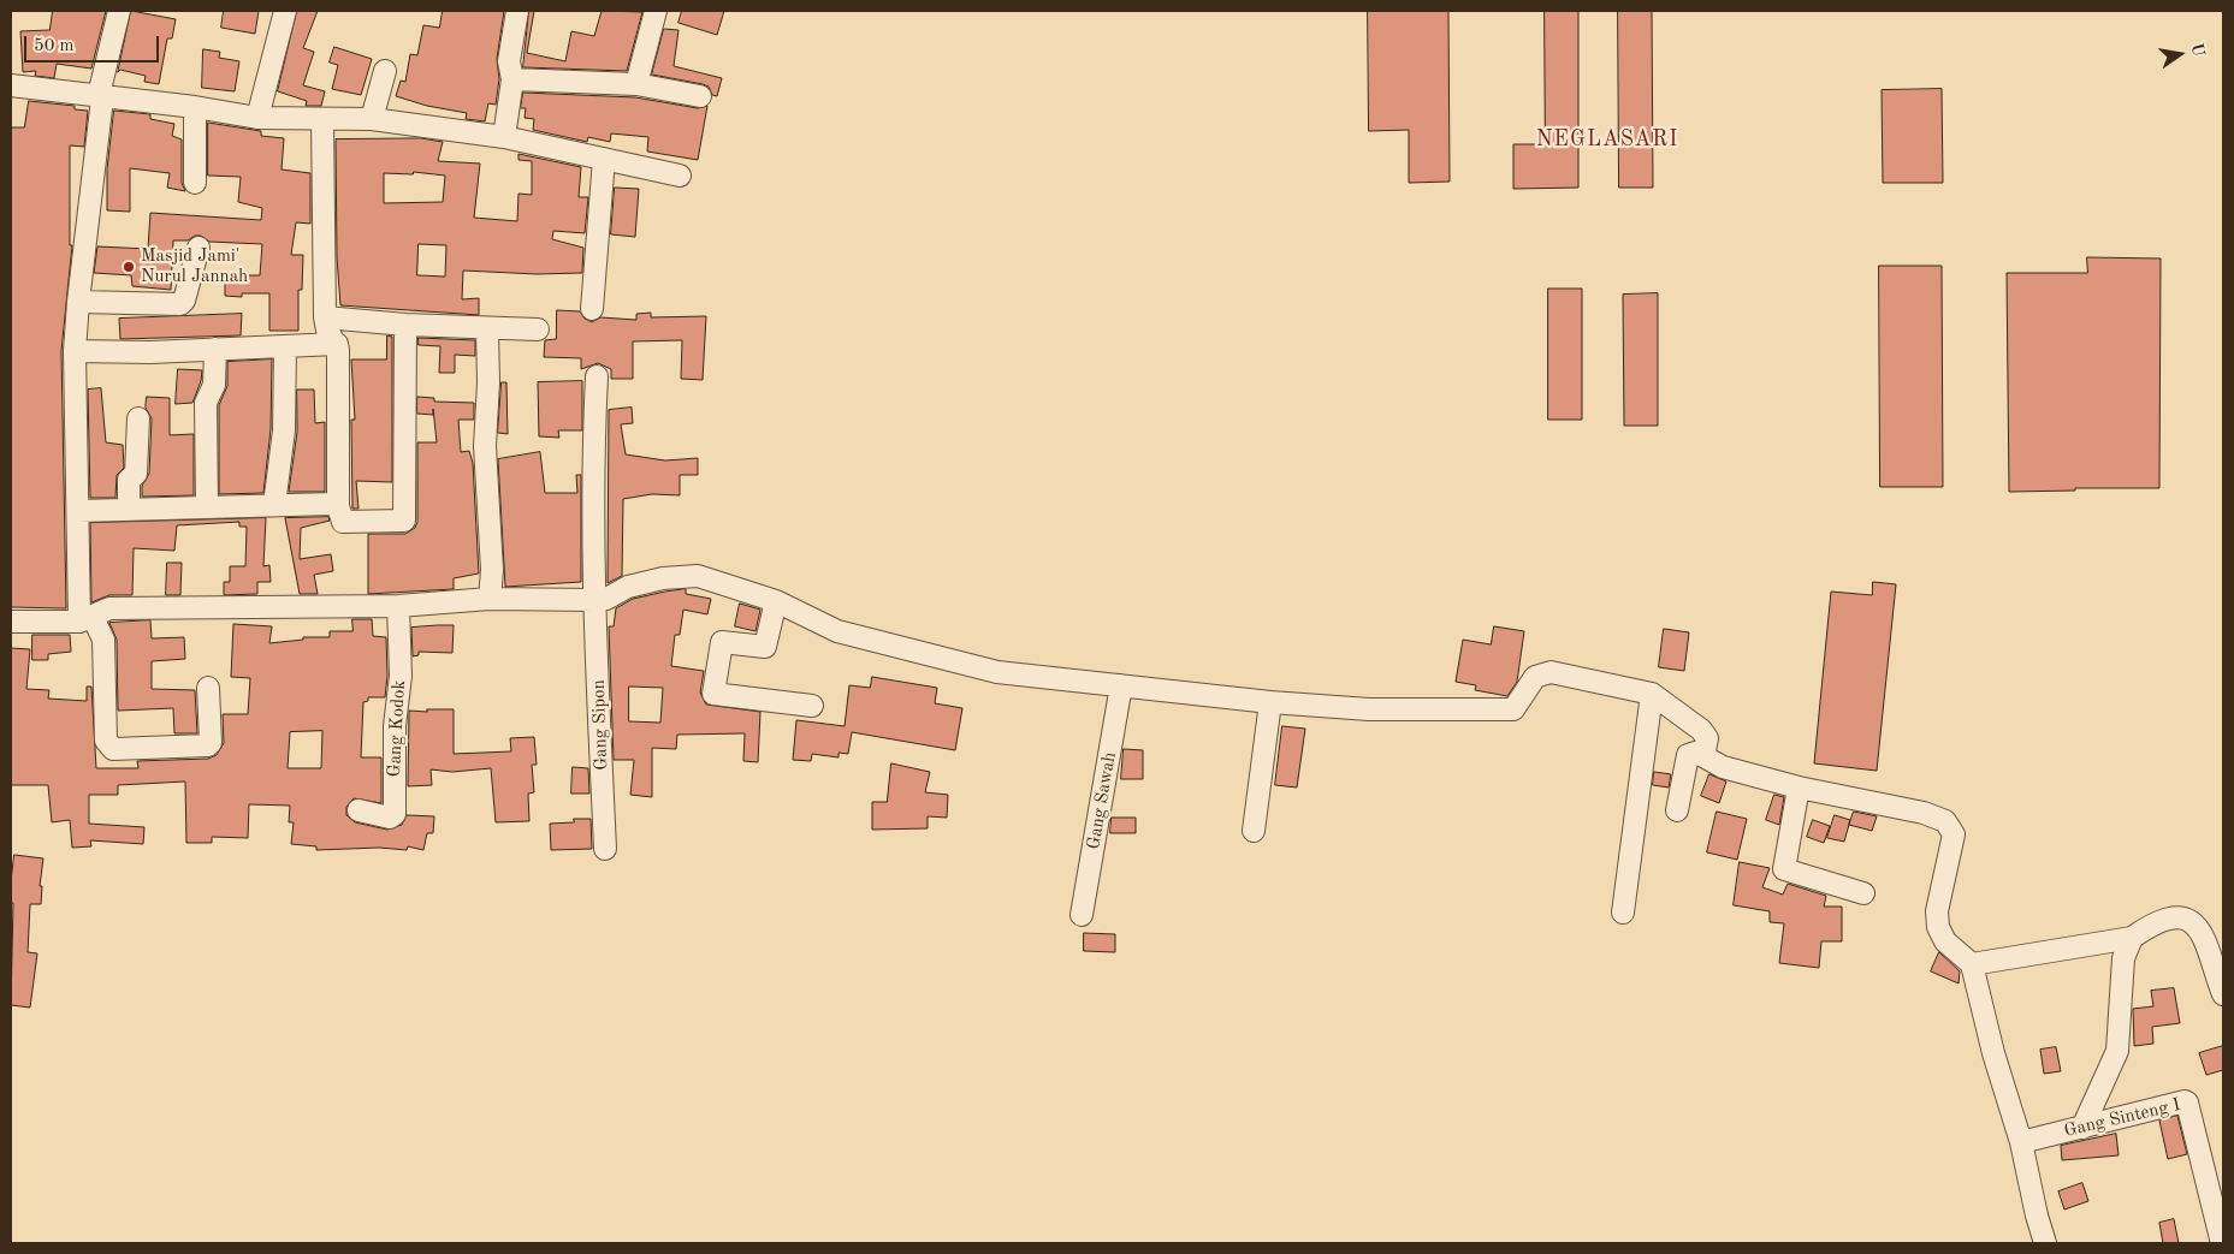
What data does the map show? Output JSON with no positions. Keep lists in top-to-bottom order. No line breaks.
{"streets":{"street":["Gang Sipon","Gang Kodok","Gang Sawah","Gang Sinteng I"]},"districts":["NEGLASARI"],"places":["Masjid Jami' Nurul Jannah"],"scale_bar":"50 m","north":"right"}
